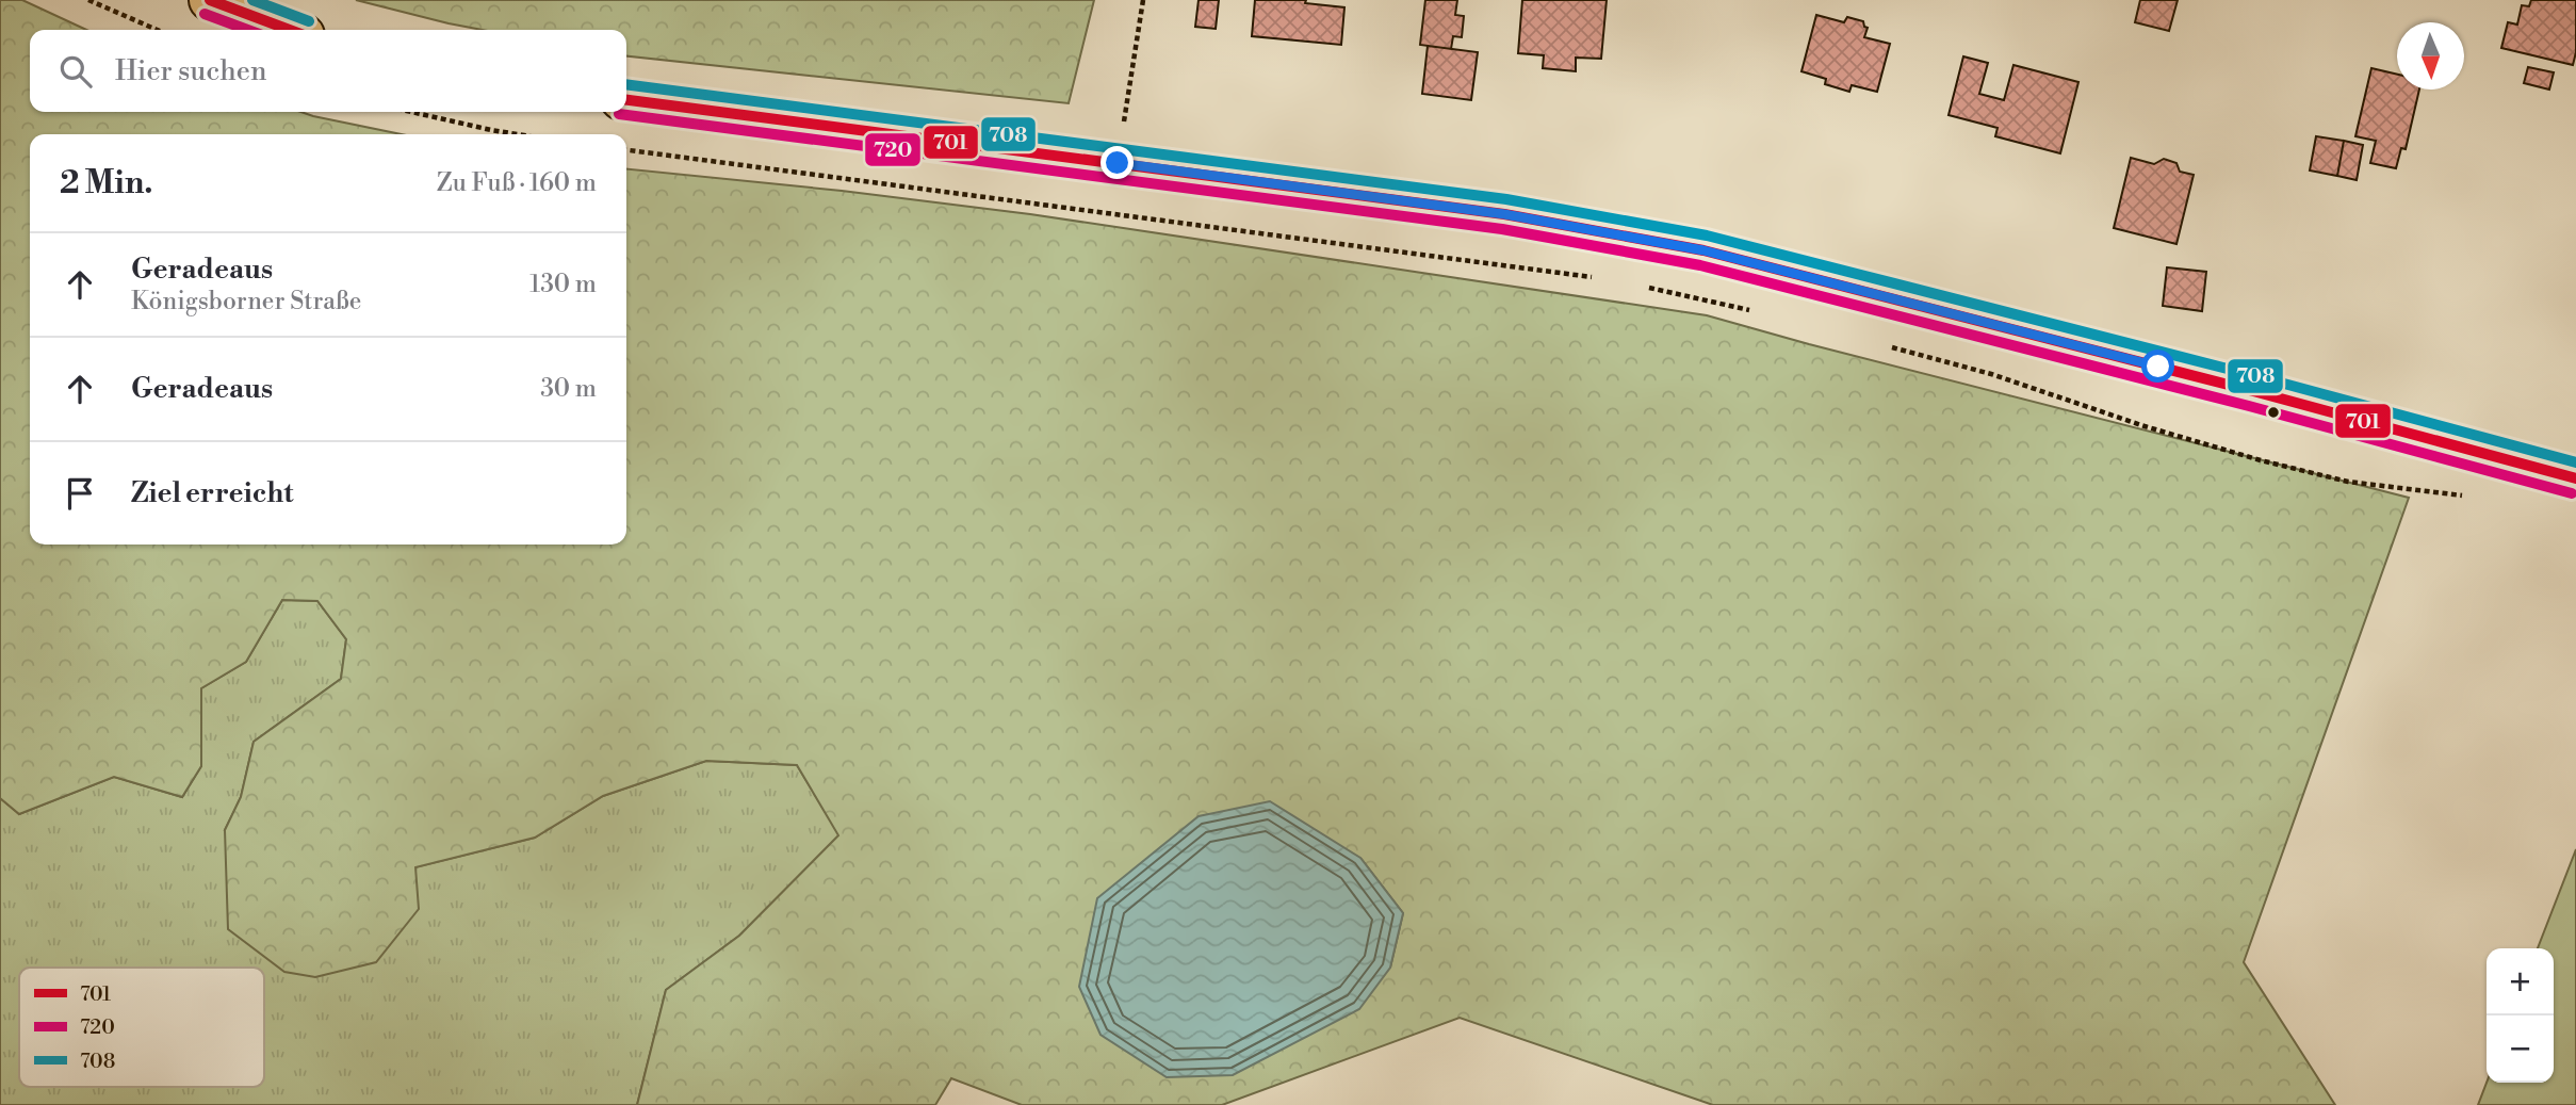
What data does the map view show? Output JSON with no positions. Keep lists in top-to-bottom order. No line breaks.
{"lines":["transit line 701","transit line 708","transit line 720"],"legend":["701","720","708"],"north":"bottom","page":{"search":"Hier suchen","heading":["2 Min.","Zu Fuß · 160 m"],"list":[["Geradeaus","Königsborner Straße","130 m"],["Geradeaus","30 m"],"Ziel erreicht"],"map_buttons":["+","−"]}}
